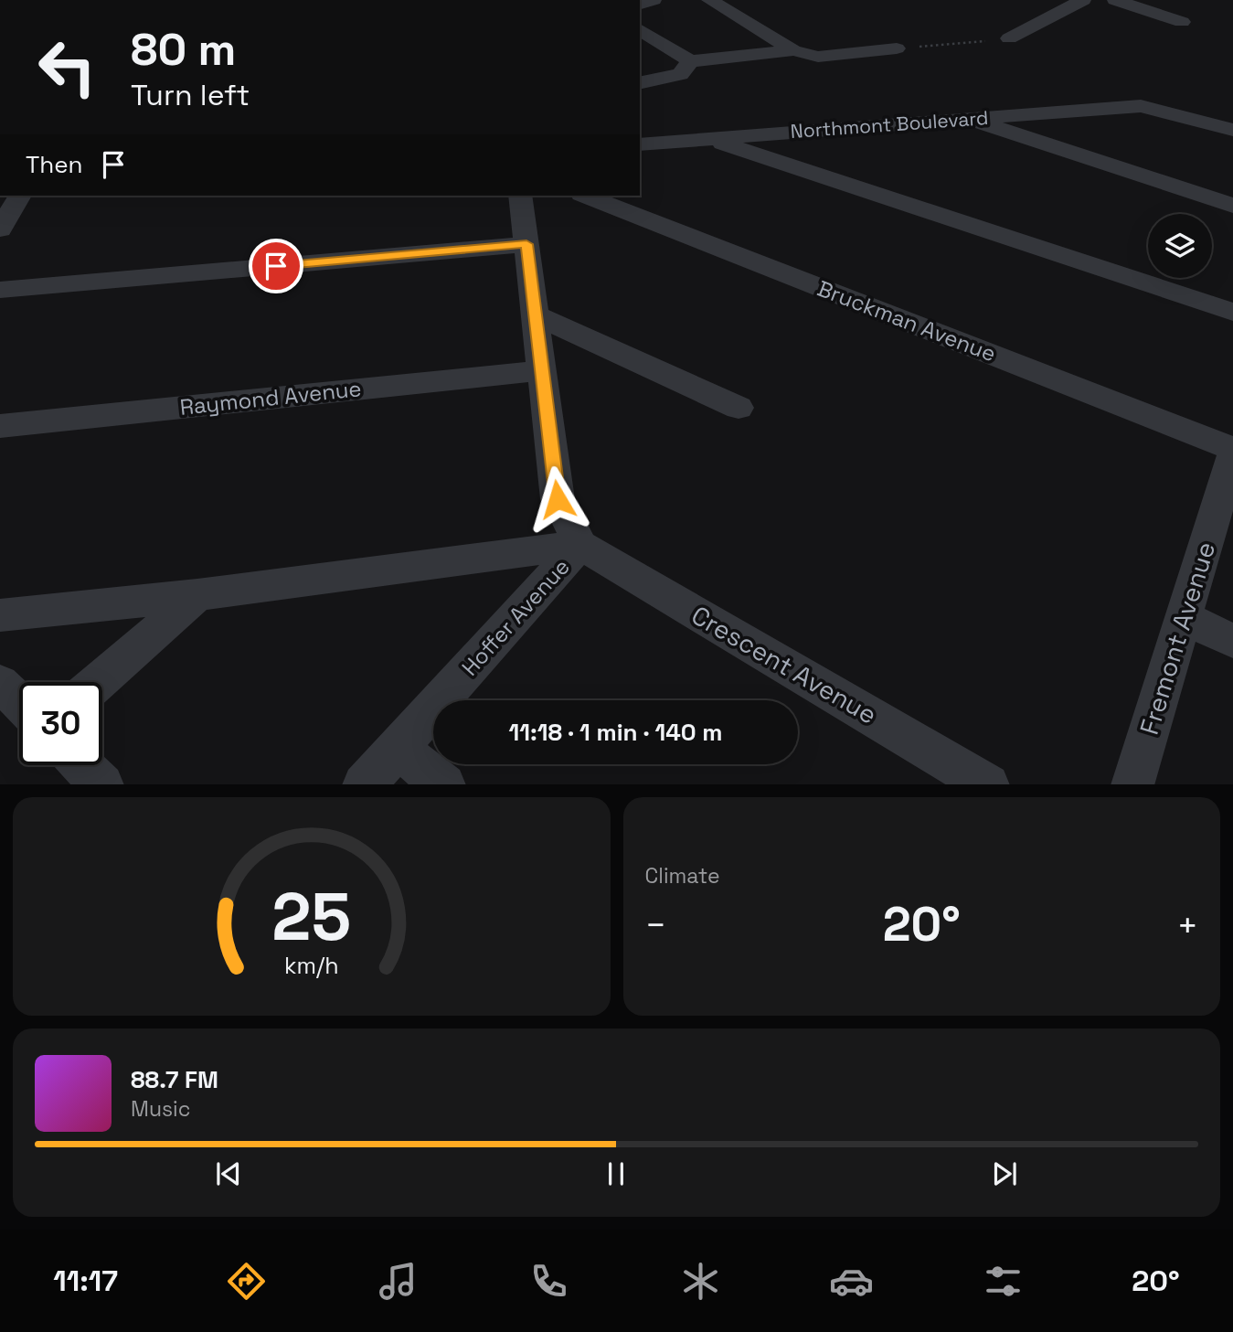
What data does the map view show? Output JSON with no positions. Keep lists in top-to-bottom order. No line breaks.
{"streets":{"street":["Northmont Boulevard","Bruckman Avenue","Raymond Avenue","Hoffer Avenue","Fremont Avenue","Crescent Avenue"]},"crossings":[["Raymond Avenue","Hoffer Avenue"],["Hoffer Avenue","Crescent Avenue"]],"page":{"turn":["80 m","Turn left"],"then":"Then","limit":"30","trip":"11:18 · 1 min · 140 m","tile":"Climate","heat":["−","20°","+"],"song":["88.7 FM","Music"],"tabs":["11:17","20°"],"gauge":["25","km/h"]}}
